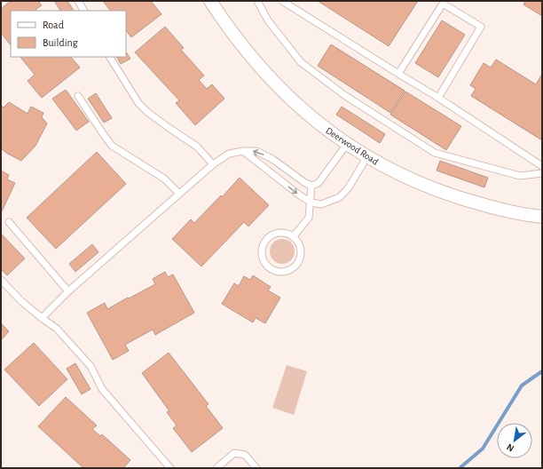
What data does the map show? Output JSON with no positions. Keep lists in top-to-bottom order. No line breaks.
{"streets":{"street":["Deerwood Road"]},"legend":["Road","Building"],"north":"bottom left"}
